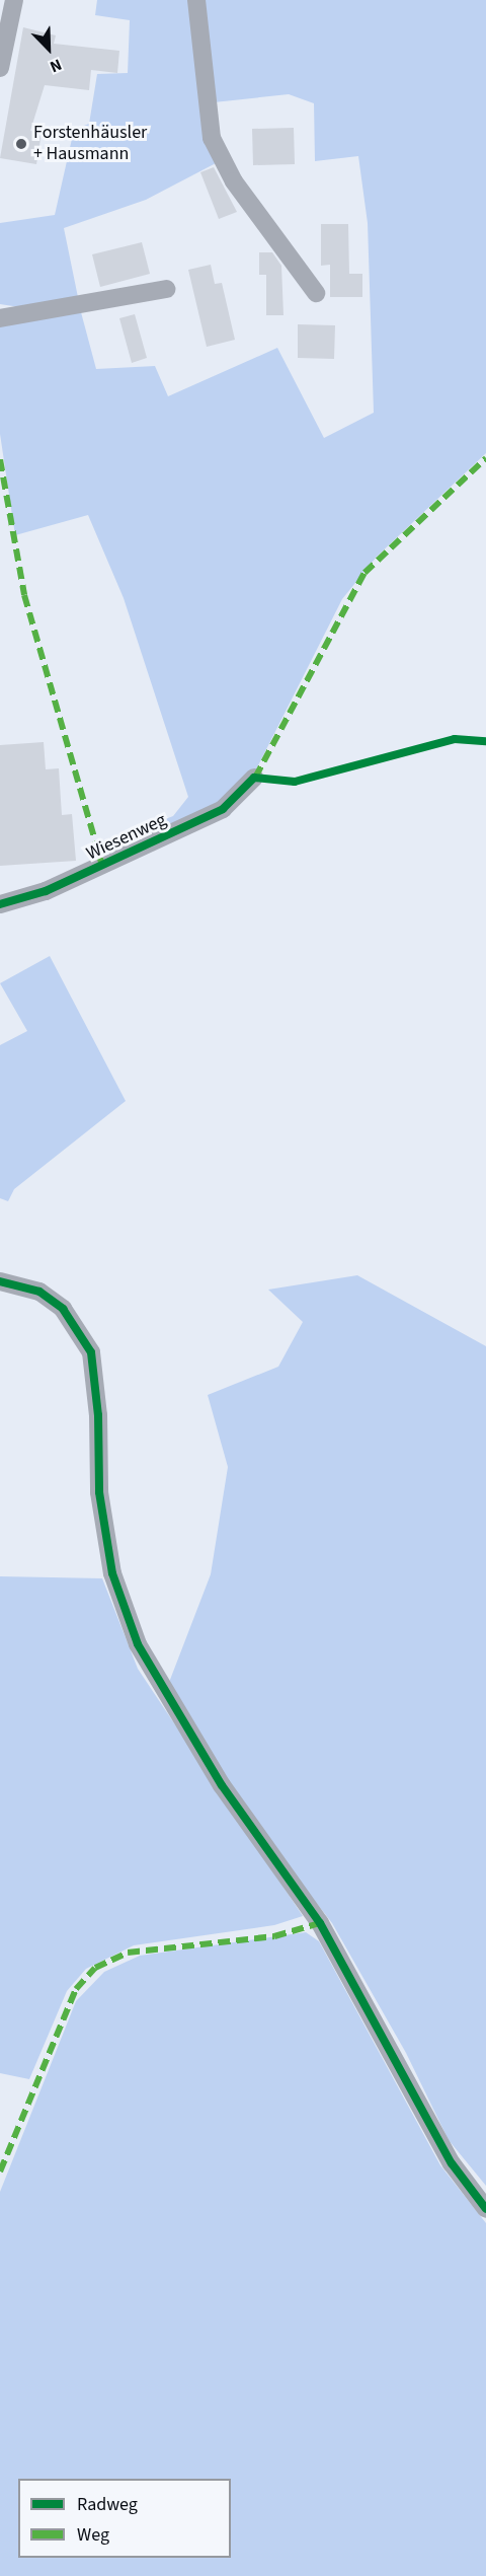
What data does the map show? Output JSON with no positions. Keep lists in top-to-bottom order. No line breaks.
{"streets":{"street":["Wiesenweg"]},"places":["Forstenhäusler + Hausmann"],"legend":["Radweg","Weg"],"north":"bottom right"}
